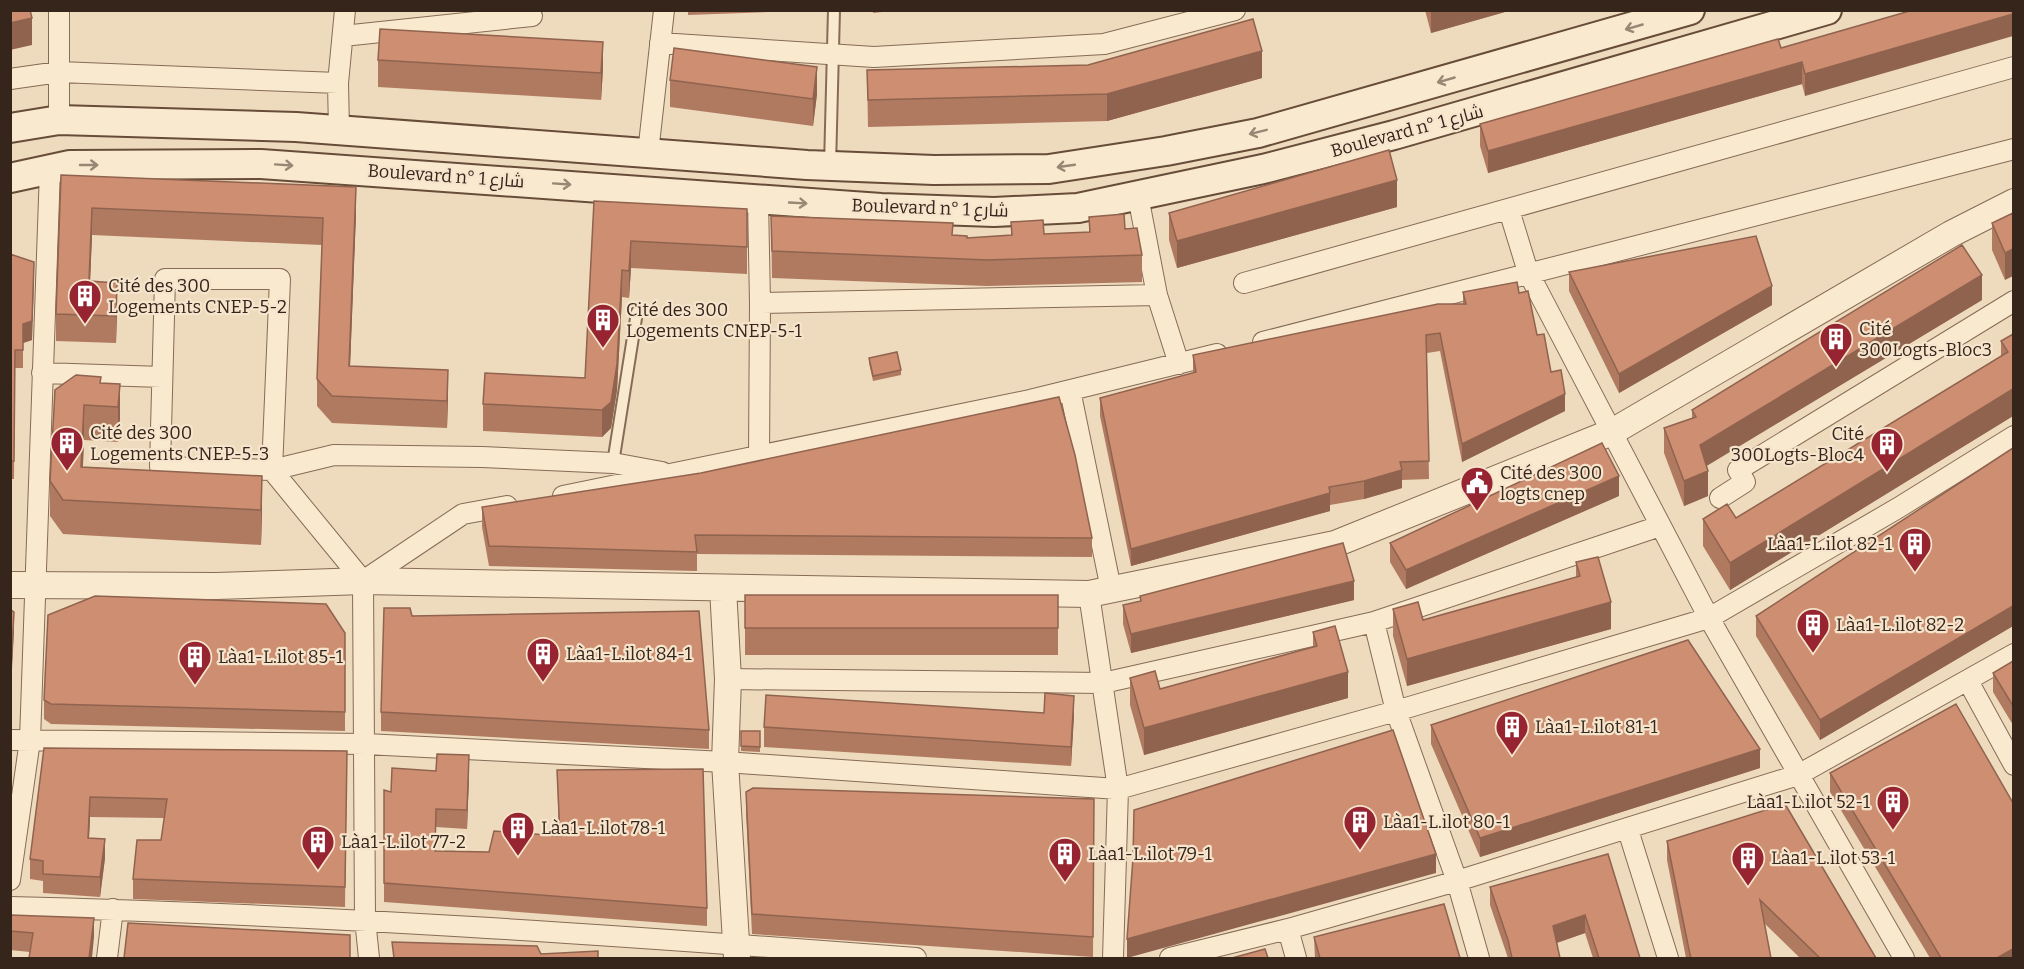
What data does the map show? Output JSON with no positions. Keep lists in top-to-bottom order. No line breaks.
{"streets":{"main road":["Boulevard n° شارع 1"]},"places":{"building":["Cité des 300 Logements CNEP-5-2","Cité des 300 Logements CNEP-5-1","Cité 300Logts-Bloc3","Cité des 300 Logements CNEP-5-3","Cité 300Logts-Bloc4","Làa1-L.ilot 82-1","Làa1-L.ilot 82-2","Làa1-L.ilot 84-1","Làa1-L.ilot 85-1","Làa1-L.ilot 81-1","Làa1-L.ilot 52-1","Làa1-L.ilot 80-1","Làa1-L.ilot 78-1","Làa1-L.ilot 77-2","Làa1-L.ilot 79-1","Làa1-L.ilot 53-1"],"public building":["Cité des 300 logts cnep"]}}
